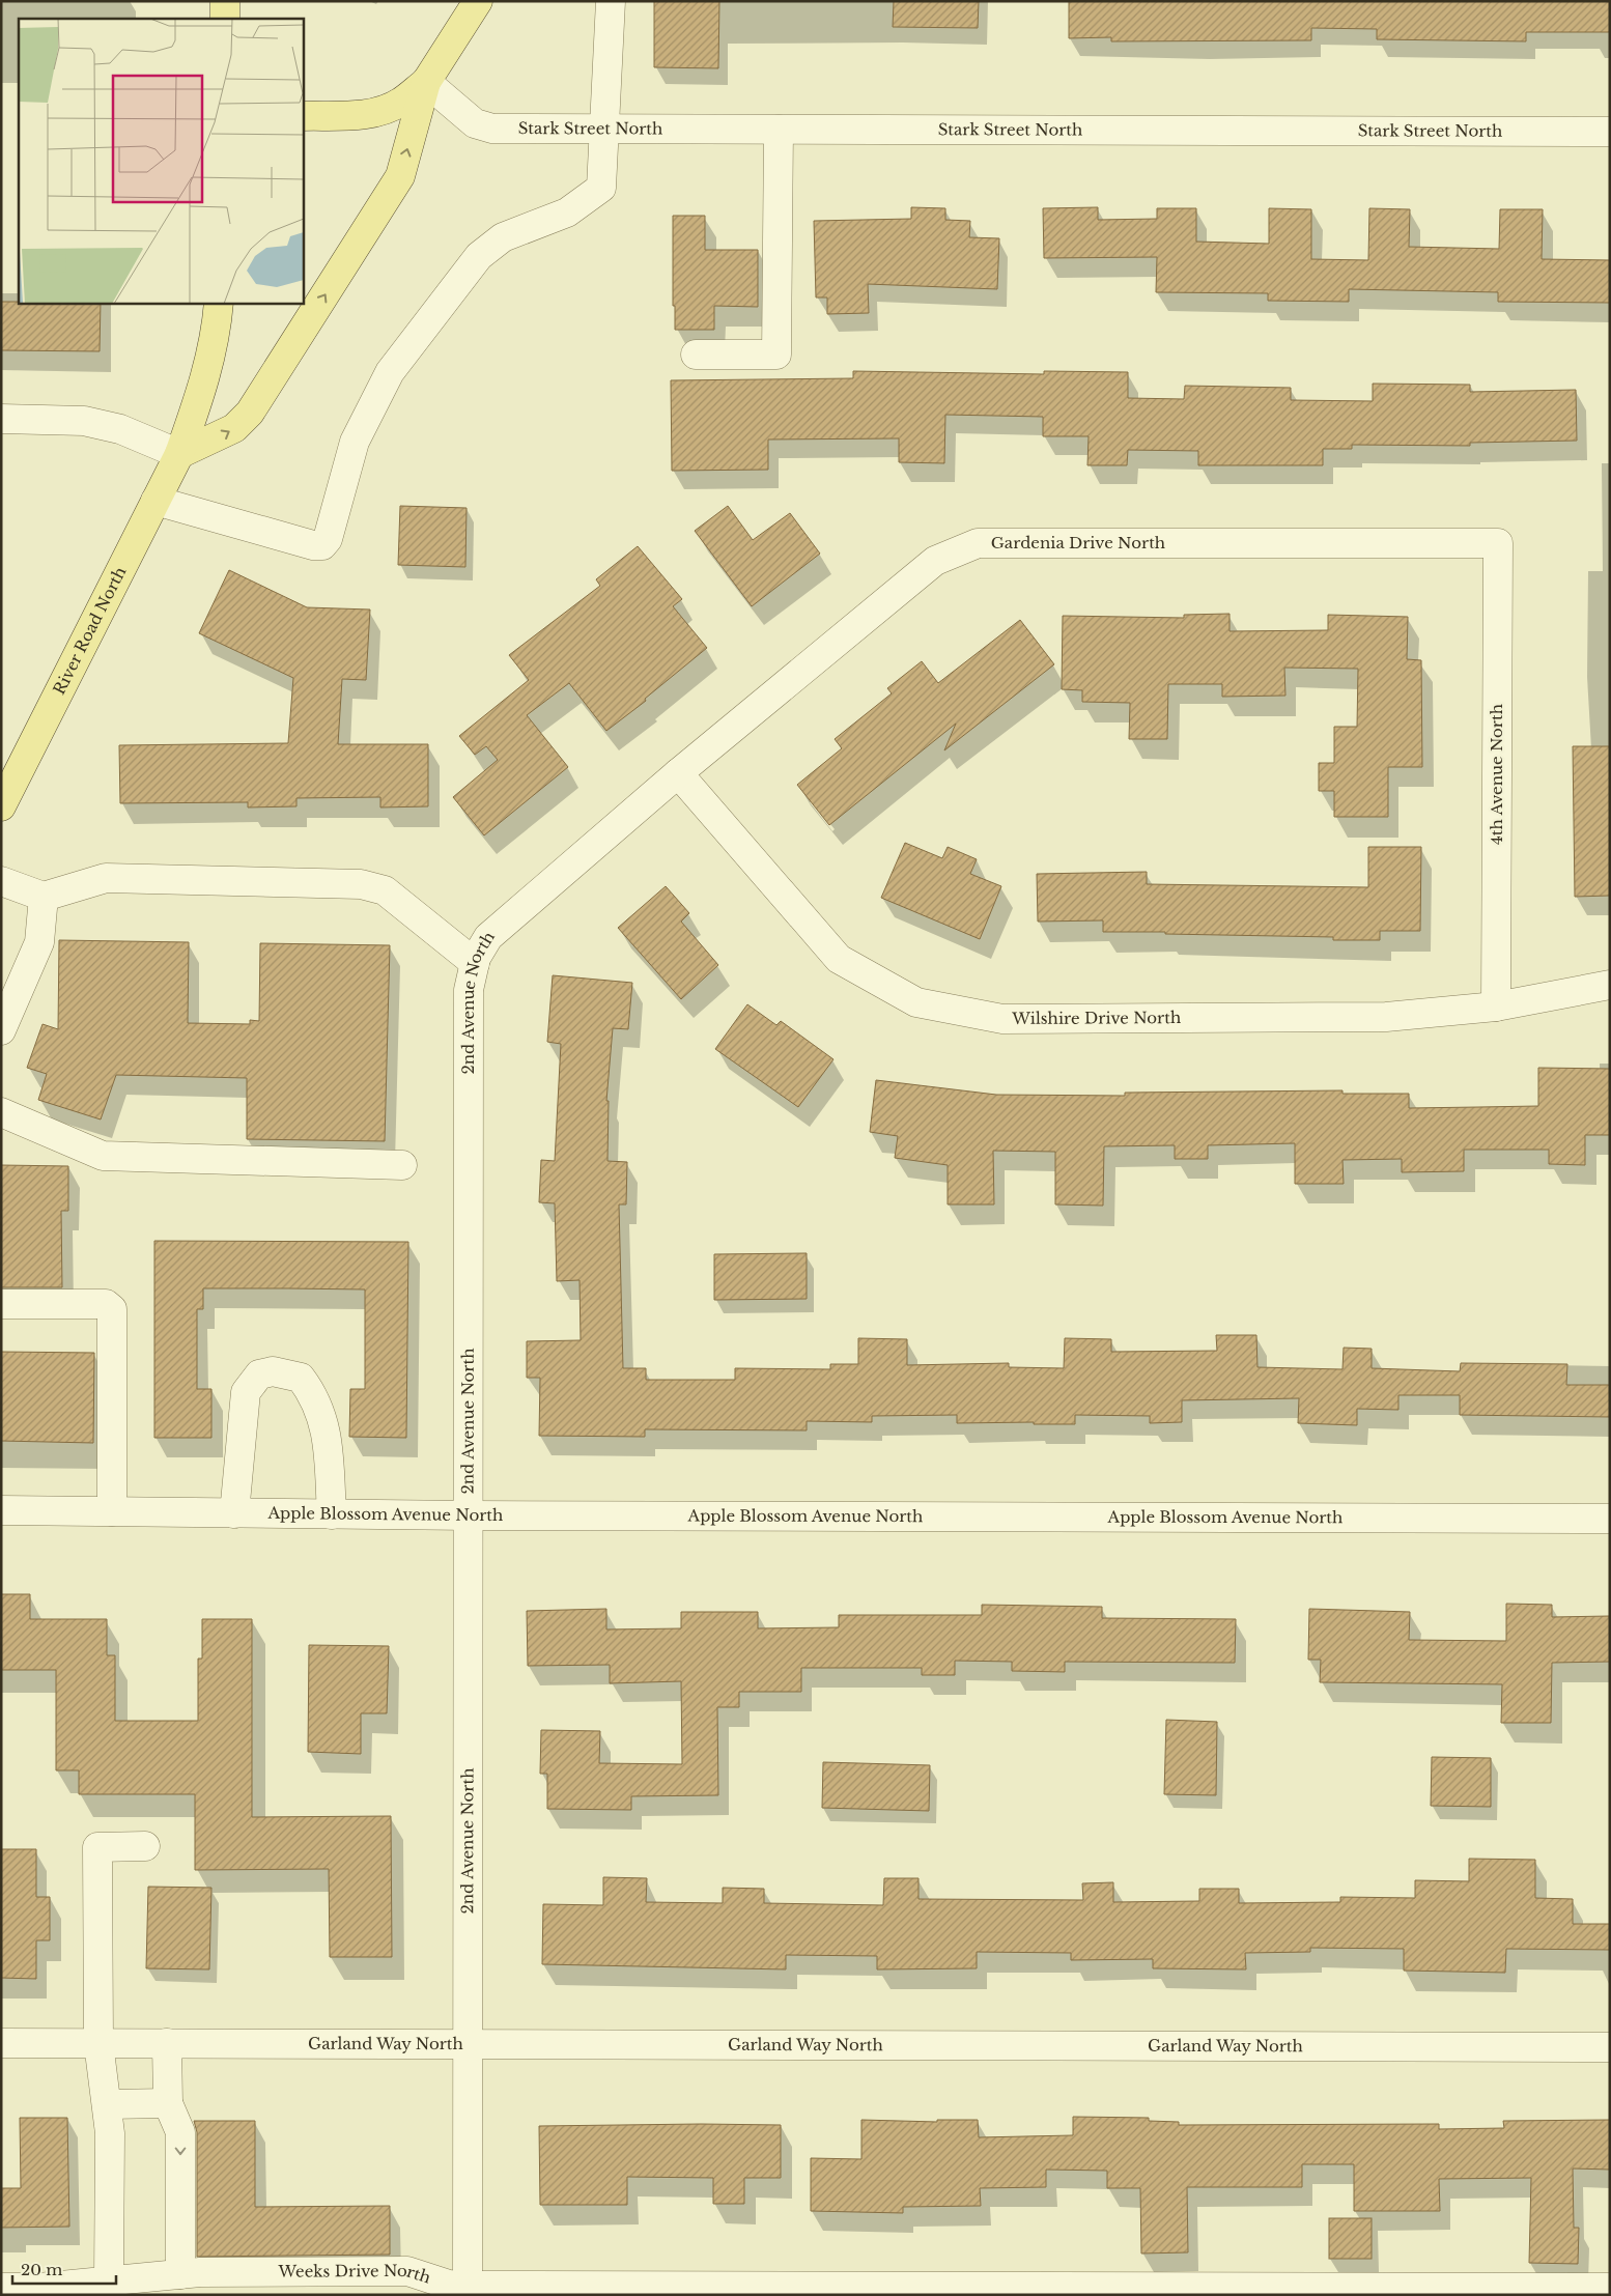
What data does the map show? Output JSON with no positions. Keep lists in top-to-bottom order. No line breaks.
{"streets":{"main road":["River Road North"],"street":["Stark Street North","Gardenia Drive North","4th Avenue North","2nd Avenue North","Wilshire Drive North","Apple Blossom Avenue North","Garland Way North","Weeks Drive North"]},"crossings":[["Gardenia Drive North","4th Avenue North"],["Gardenia Drive North","2nd Avenue North"],["Gardenia Drive North","Wilshire Drive North"],["4th Avenue North","Wilshire Drive North"],["2nd Avenue North","Wilshire Drive North"],["2nd Avenue North","Apple Blossom Avenue North"],["2nd Avenue North","Garland Way North"],["2nd Avenue North","Weeks Drive North"]],"scale_bar":"20 m"}
